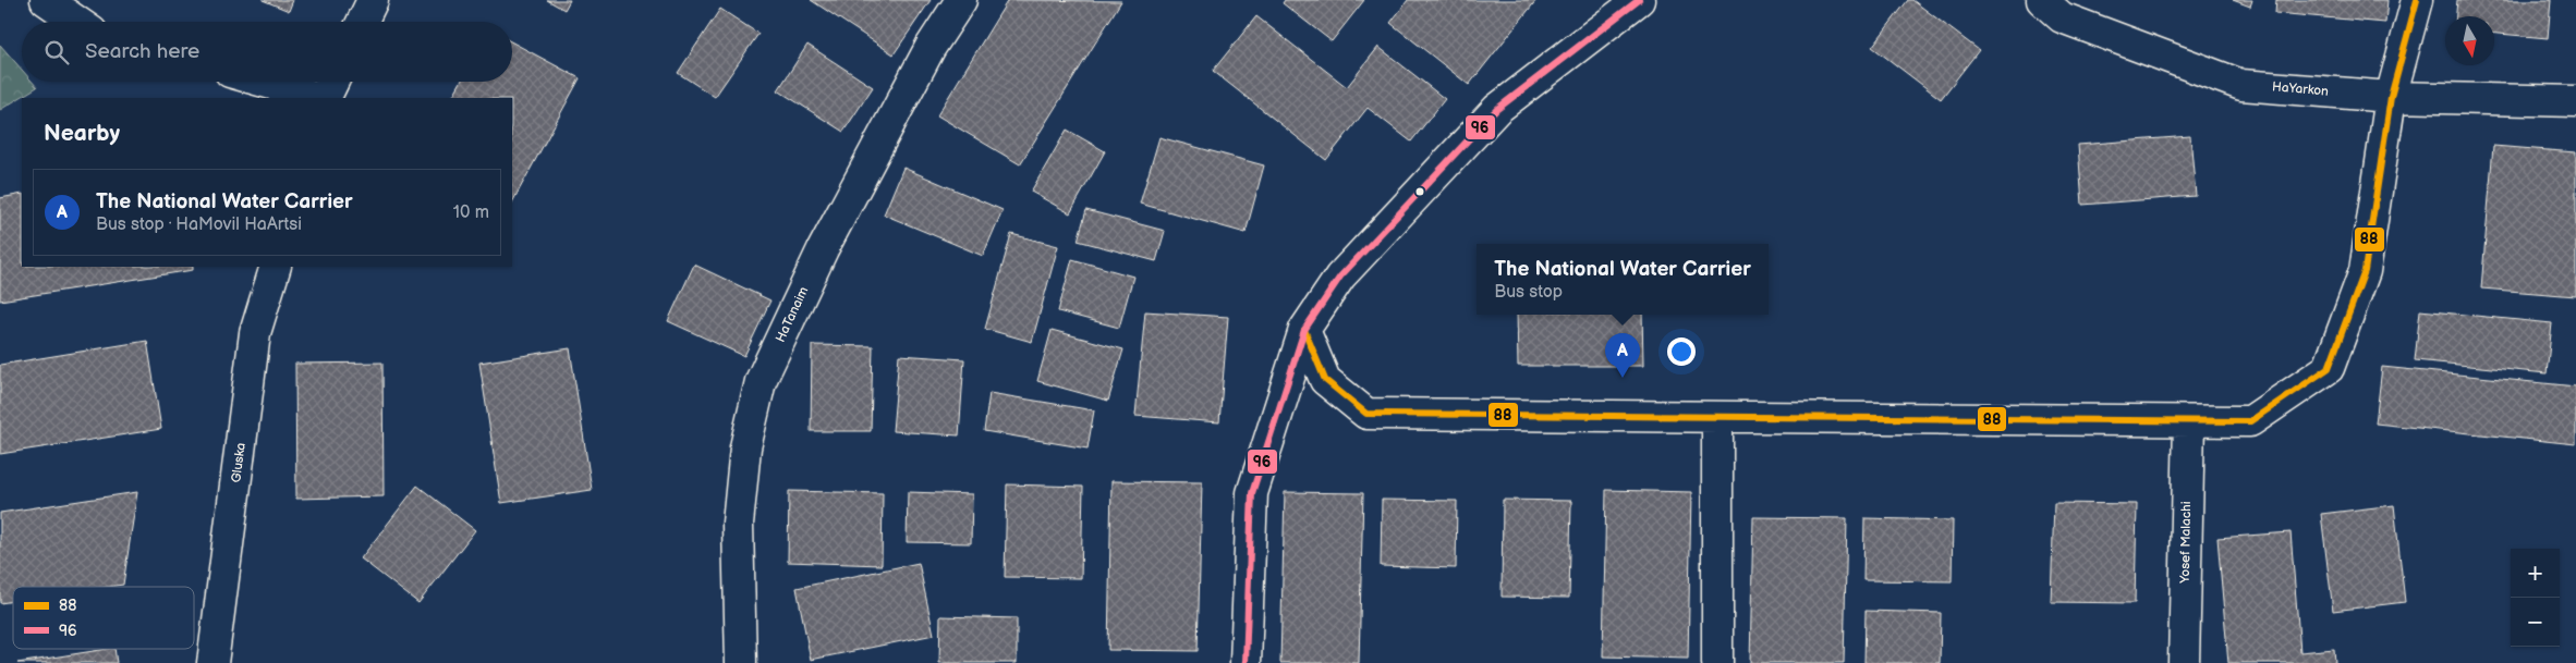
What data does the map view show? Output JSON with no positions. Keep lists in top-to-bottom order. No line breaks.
{"streets":{"street":["HaYarkon","HaTanaim","Gluska","Yosef Malachi"]},"lines":["transit line 88","transit line 96"],"legend":["88","96"],"north":"bottom","page":{"search":"Search here","heading":"Nearby","list":[{"mark":"A","name":"The National Water Carrier","note":"Bus stop · HaMovil HaArtsi","value":"10 m"}],"popup":["The National Water Carrier","Bus stop"],"pins":"A","map_buttons":["+","−"]}}
